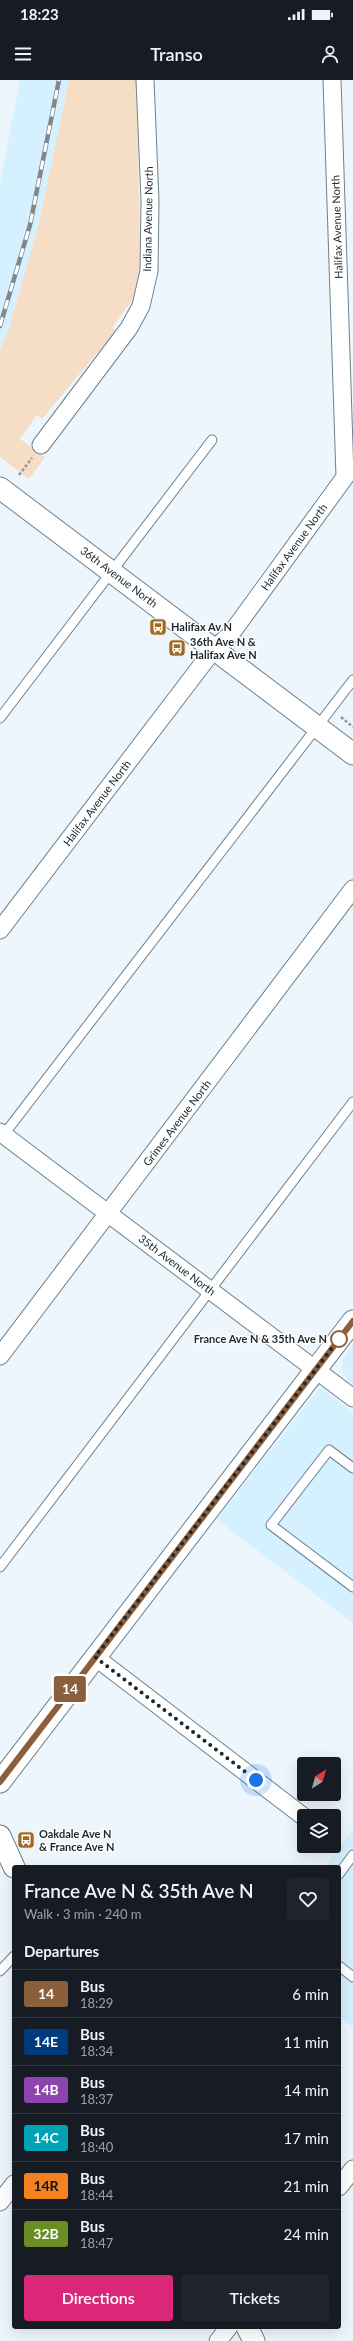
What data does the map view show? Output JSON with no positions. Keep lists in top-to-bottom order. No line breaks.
{"streets":{"street":["Indiana Avenue North","Halifax Avenue North","36th Avenue North","Grimes Avenue North","35th Avenue North"]},"crossings":[["Halifax Avenue North","36th Avenue North"],["Grimes Avenue North","35th Avenue North"]],"places":{"bus stop":["Halifax Av N","36th Ave N & Halifax Ave N","Oakdale Ave N & France Ave N"],"other":["France Ave N & 35th Ave N"]},"lines":["bus line 14"],"north":"top right","page":{"status":"18:23","header":"Transo","on_map":"14","heading":[["France Ave N & 35th Ave N","Walk · 3 min · 240 m"],"Departures"],"list":[{"mark":"14","name":"Bus","note":"18:29","value":"6 min"},{"mark":"14E","name":"Bus","note":"18:34","value":"11 min"},{"mark":"14B","name":"Bus","note":"18:37","value":"14 min"},{"mark":"14C","name":"Bus","note":"18:40","value":"17 min"},{"mark":"14R","name":"Bus","note":"18:44","value":"21 min"},{"mark":"32B","name":"Bus","note":"18:47","value":"24 min"}],"buttons":["Directions","Tickets"]}}
